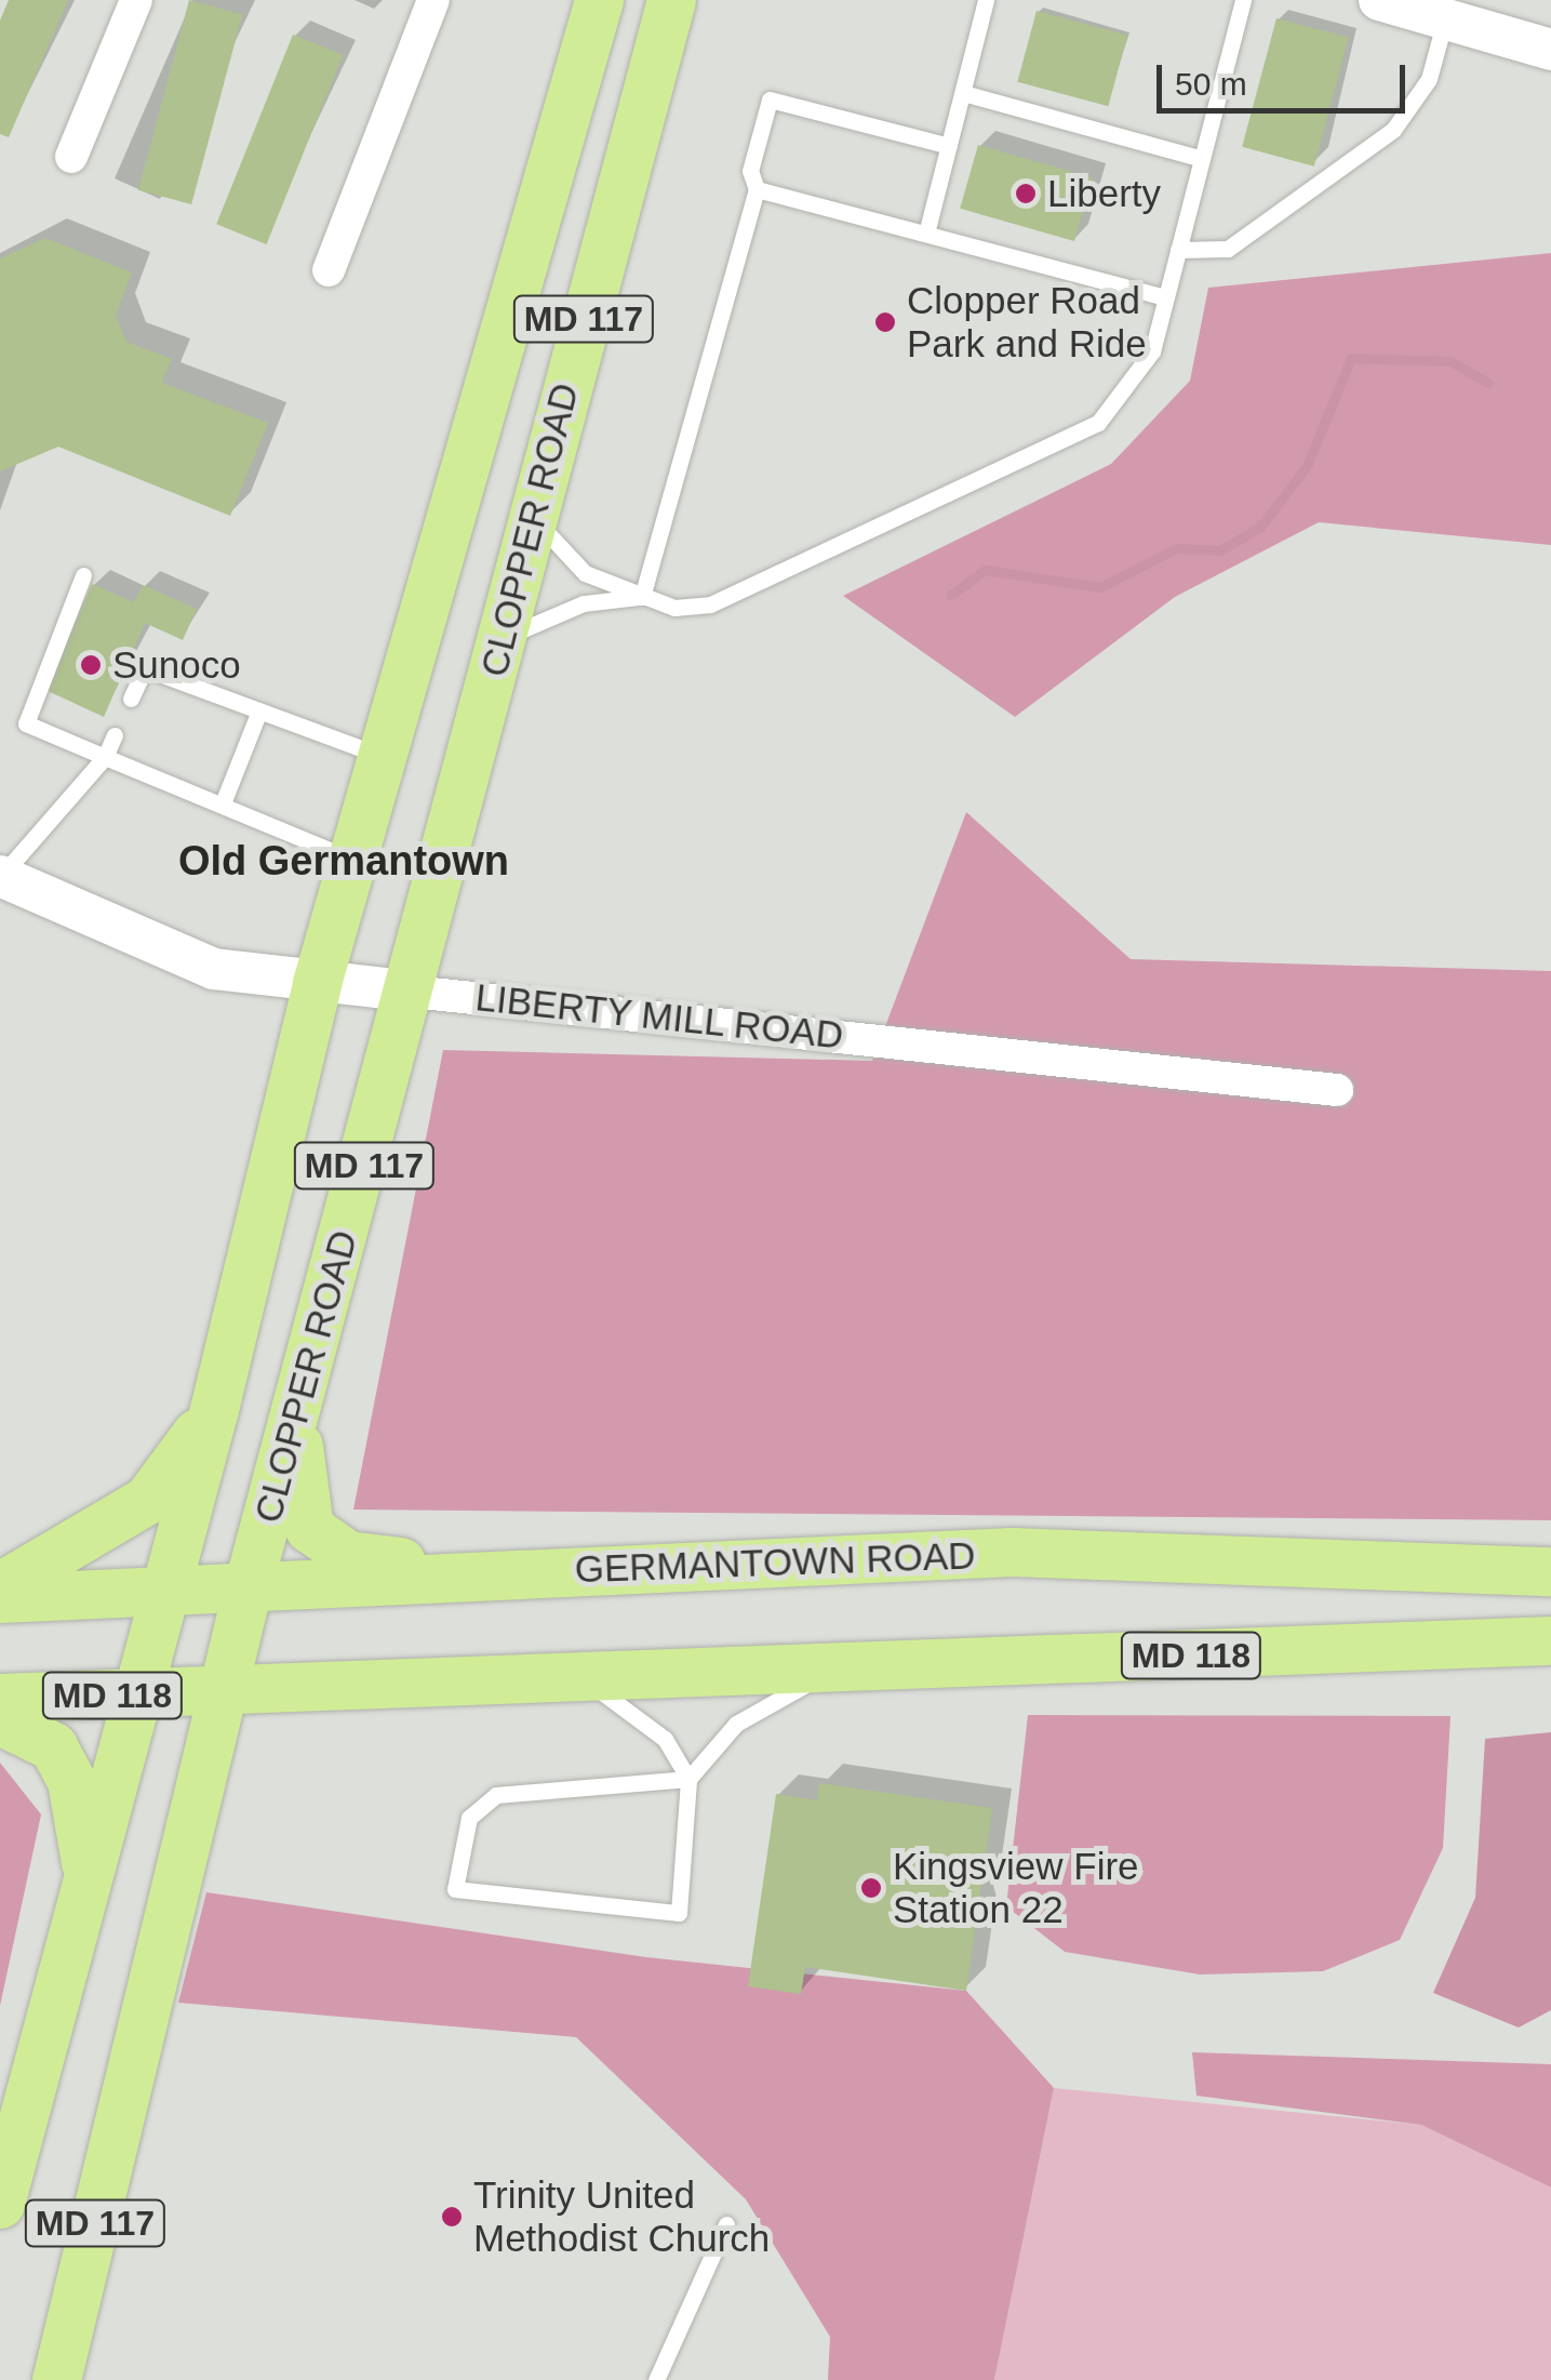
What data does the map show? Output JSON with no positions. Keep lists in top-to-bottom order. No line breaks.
{"streets":{"main road":["MD 117","CLOPPER ROAD","GERMANTOWN ROAD","MD 118"],"street":["LIBERTY MILL ROAD"]},"crossings":[["CLOPPER ROAD","LIBERTY MILL ROAD"],["CLOPPER ROAD","GERMANTOWN ROAD"],["CLOPPER ROAD","MD 118"]],"districts":["Old Germantown"],"places":["Liberty","Clopper Road Park and Ride","Sunoco","Kingsview Fire Station 22","Trinity United Methodist Church"],"scale_bar":"50 m"}
